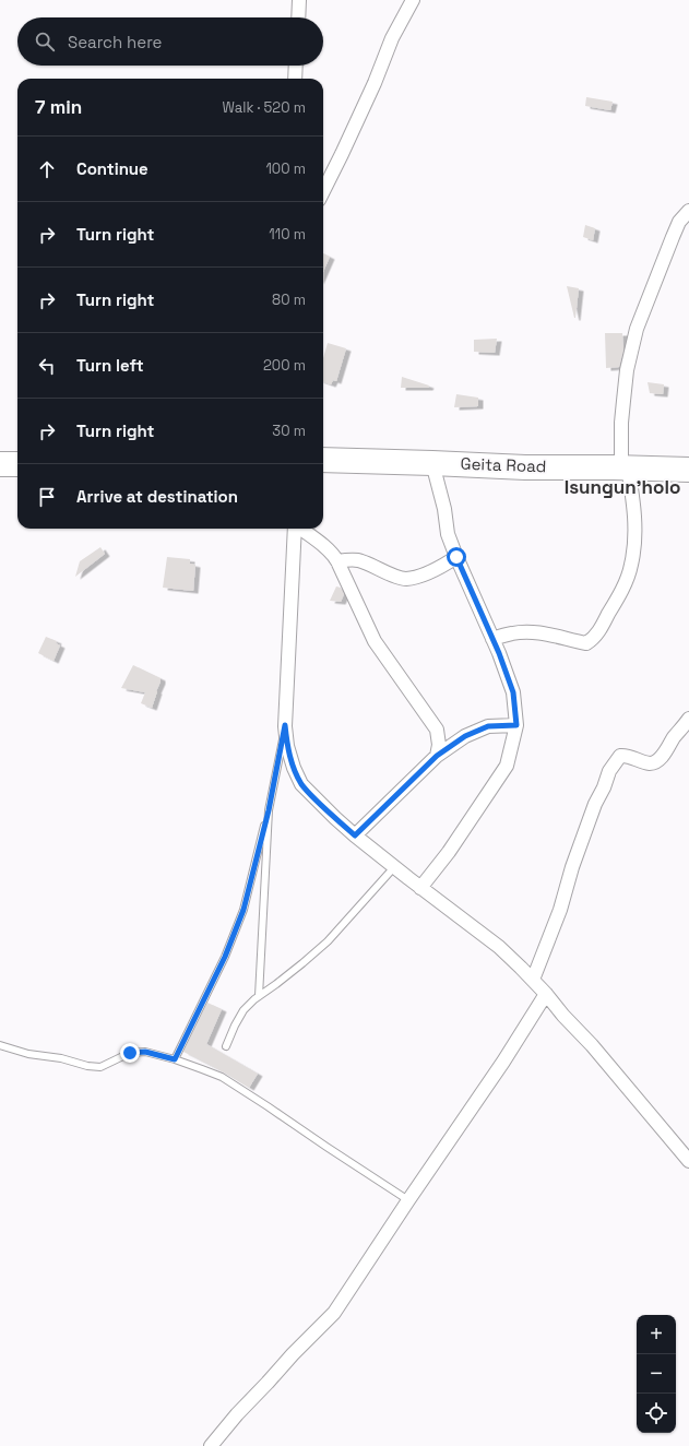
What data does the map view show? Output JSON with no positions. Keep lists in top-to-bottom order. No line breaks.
{"streets":{"highway":["Geita Road"]},"districts":["Isungun'holo"],"page":{"search":"Search here","heading":["7 min","Walk · 520 m"],"list":[["Continue","100 m"],["Turn right","110 m"],["Turn right","80 m"],["Turn left","200 m"],["Turn right","30 m"],"Arrive at destination"],"map_buttons":["+","−"]}}
